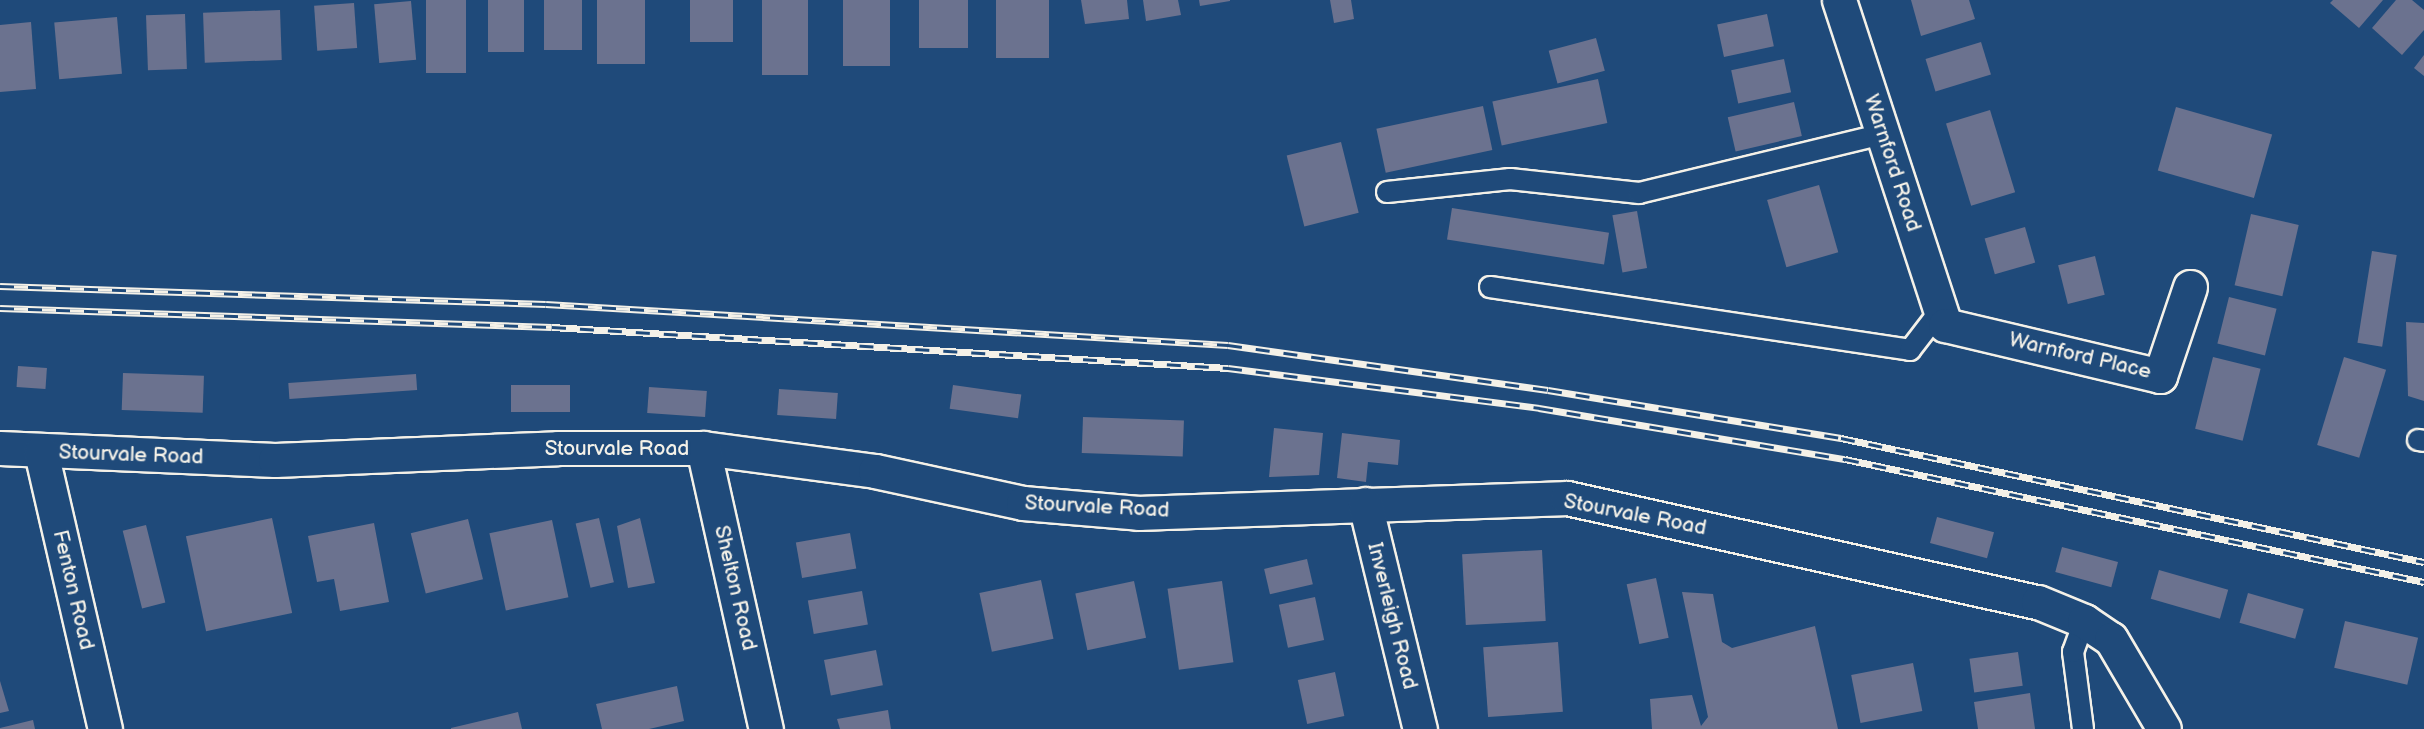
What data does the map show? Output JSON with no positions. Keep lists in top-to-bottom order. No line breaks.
{"streets":{"street":["Warnford Road","Warnford Place","Stourvale Road","Shelton Road","Fenton Road","Inverleigh Road"]},"crossings":[["Warnford Road","Warnford Place"],["Stourvale Road","Shelton Road"],["Stourvale Road","Fenton Road"],["Stourvale Road","Inverleigh Road"]]}
